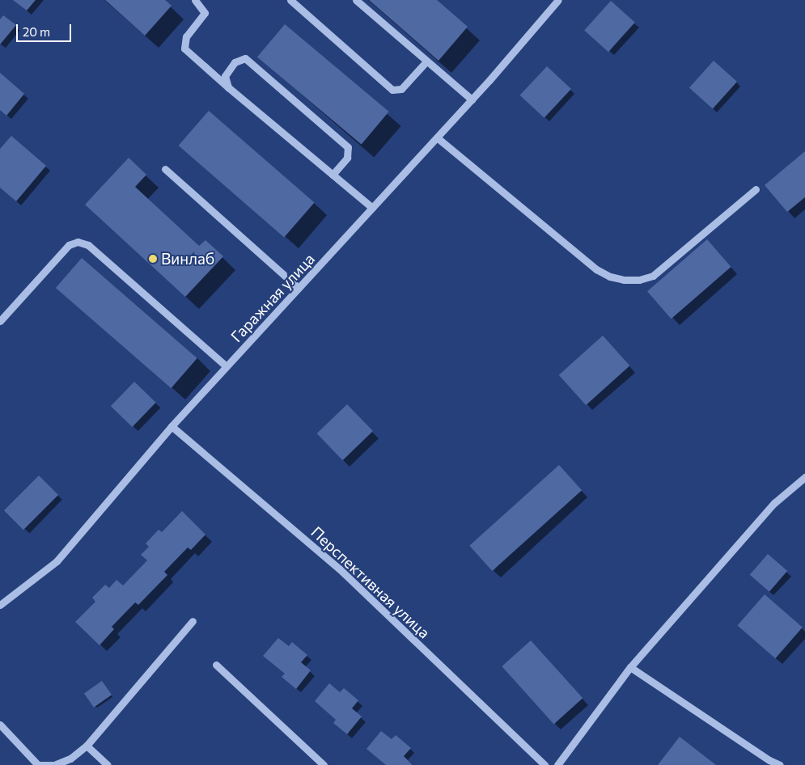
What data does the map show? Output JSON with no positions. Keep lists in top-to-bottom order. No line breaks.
{"streets":{"street":["Гаражная улица","Перспективная улица"]},"crossings":[["Гаражная улица","Перспективная улица"]],"places":["Винлаб"],"scale_bar":"20 m"}
